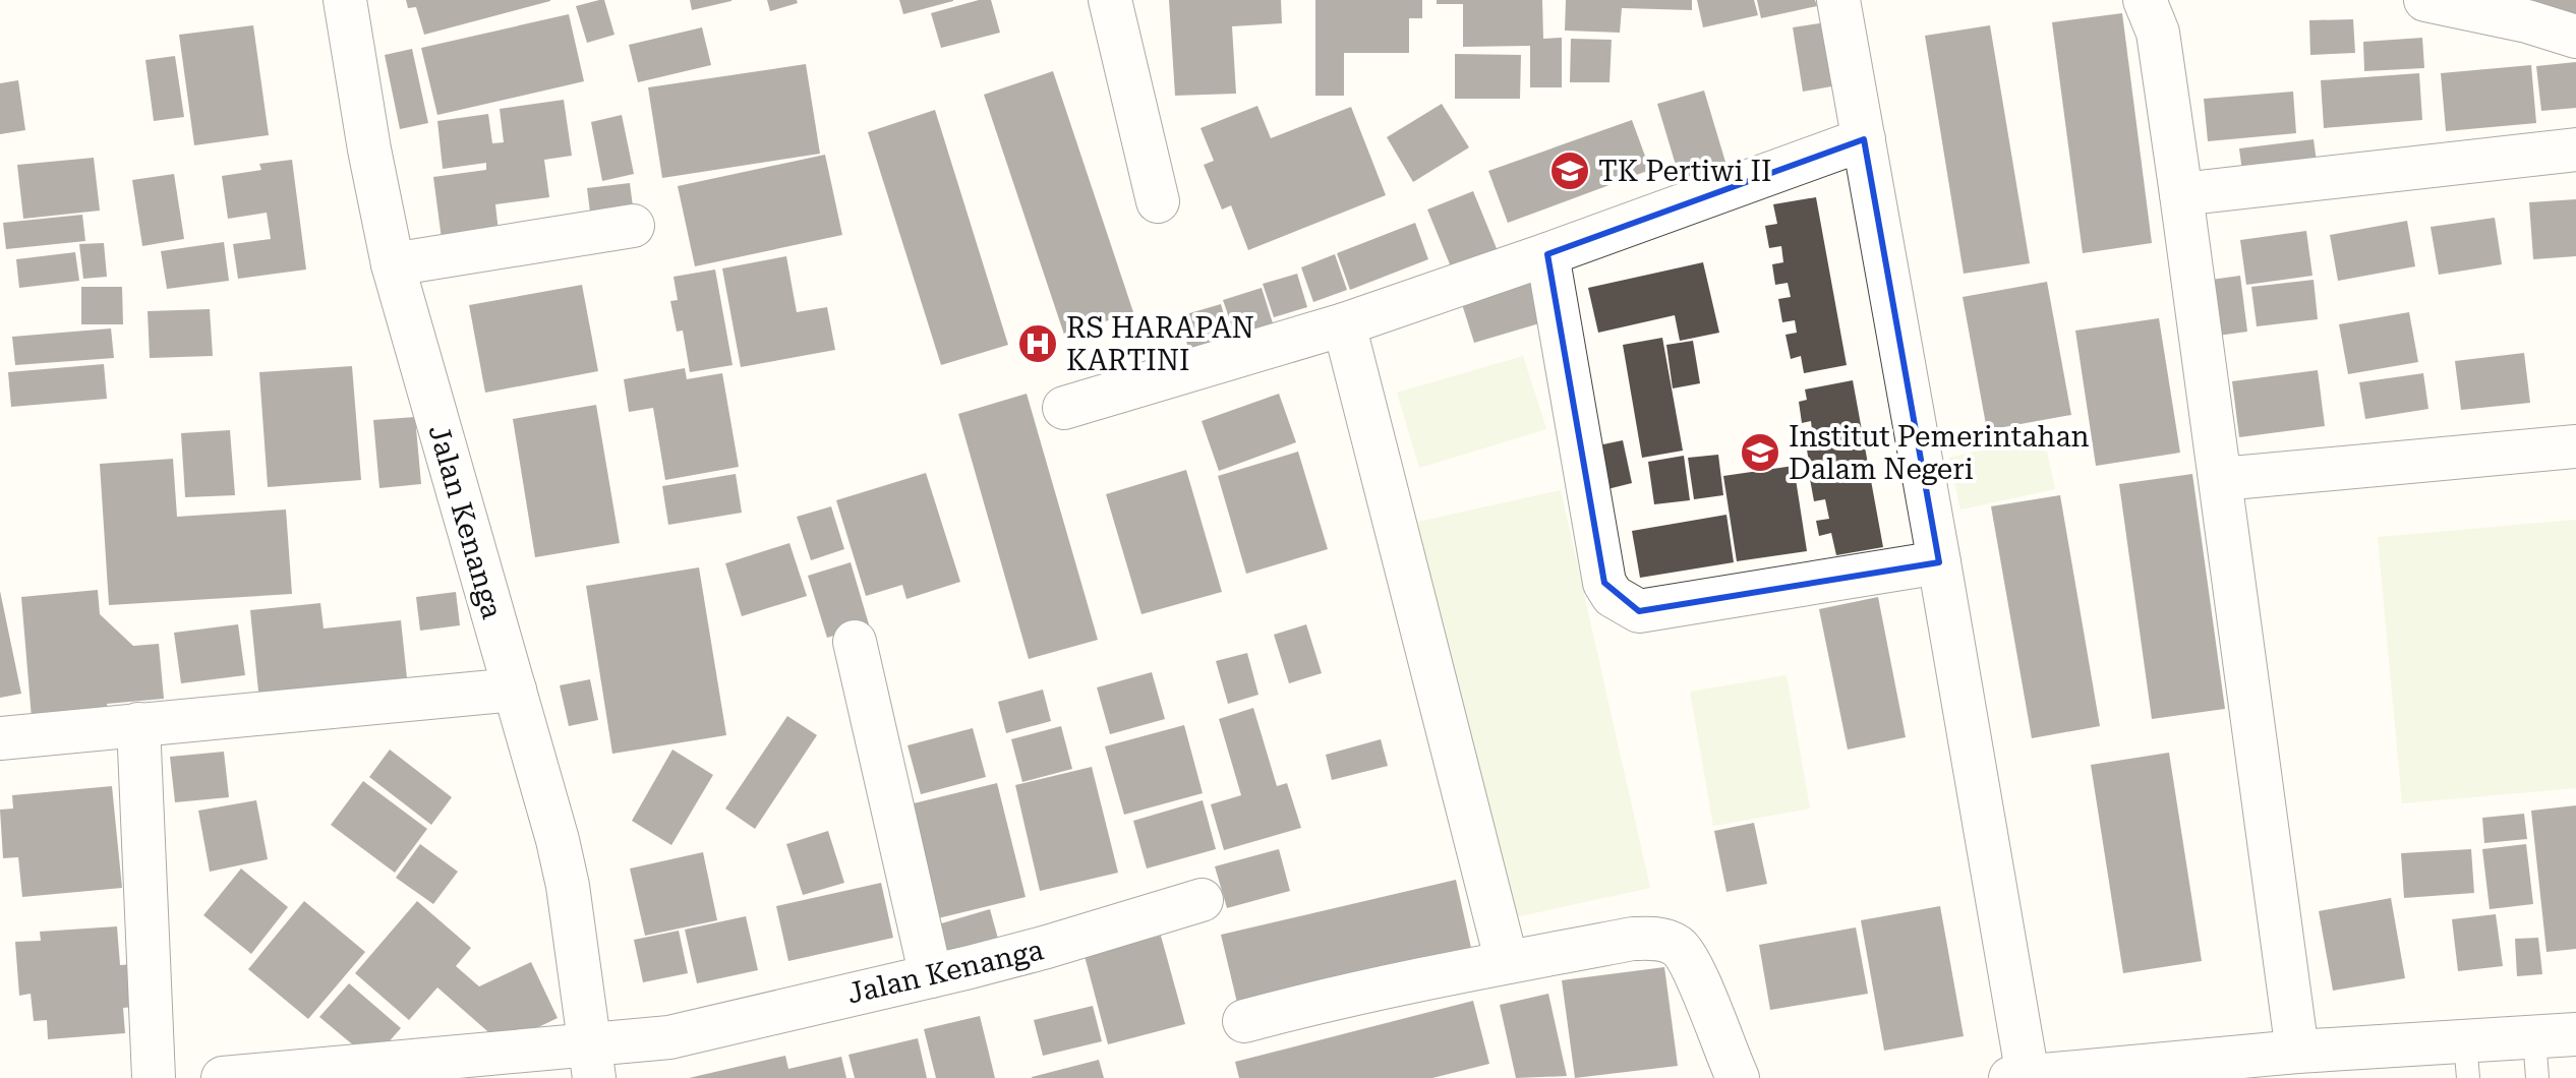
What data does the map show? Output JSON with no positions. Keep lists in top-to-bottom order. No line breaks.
{"streets":{"street":["Jalan Kenanga"]},"places":{"school or university":["TK Pertiwi II","Institut Pemerintahan Dalam Negeri"],"hospital":["RS HARAPAN KARTINI"]}}
